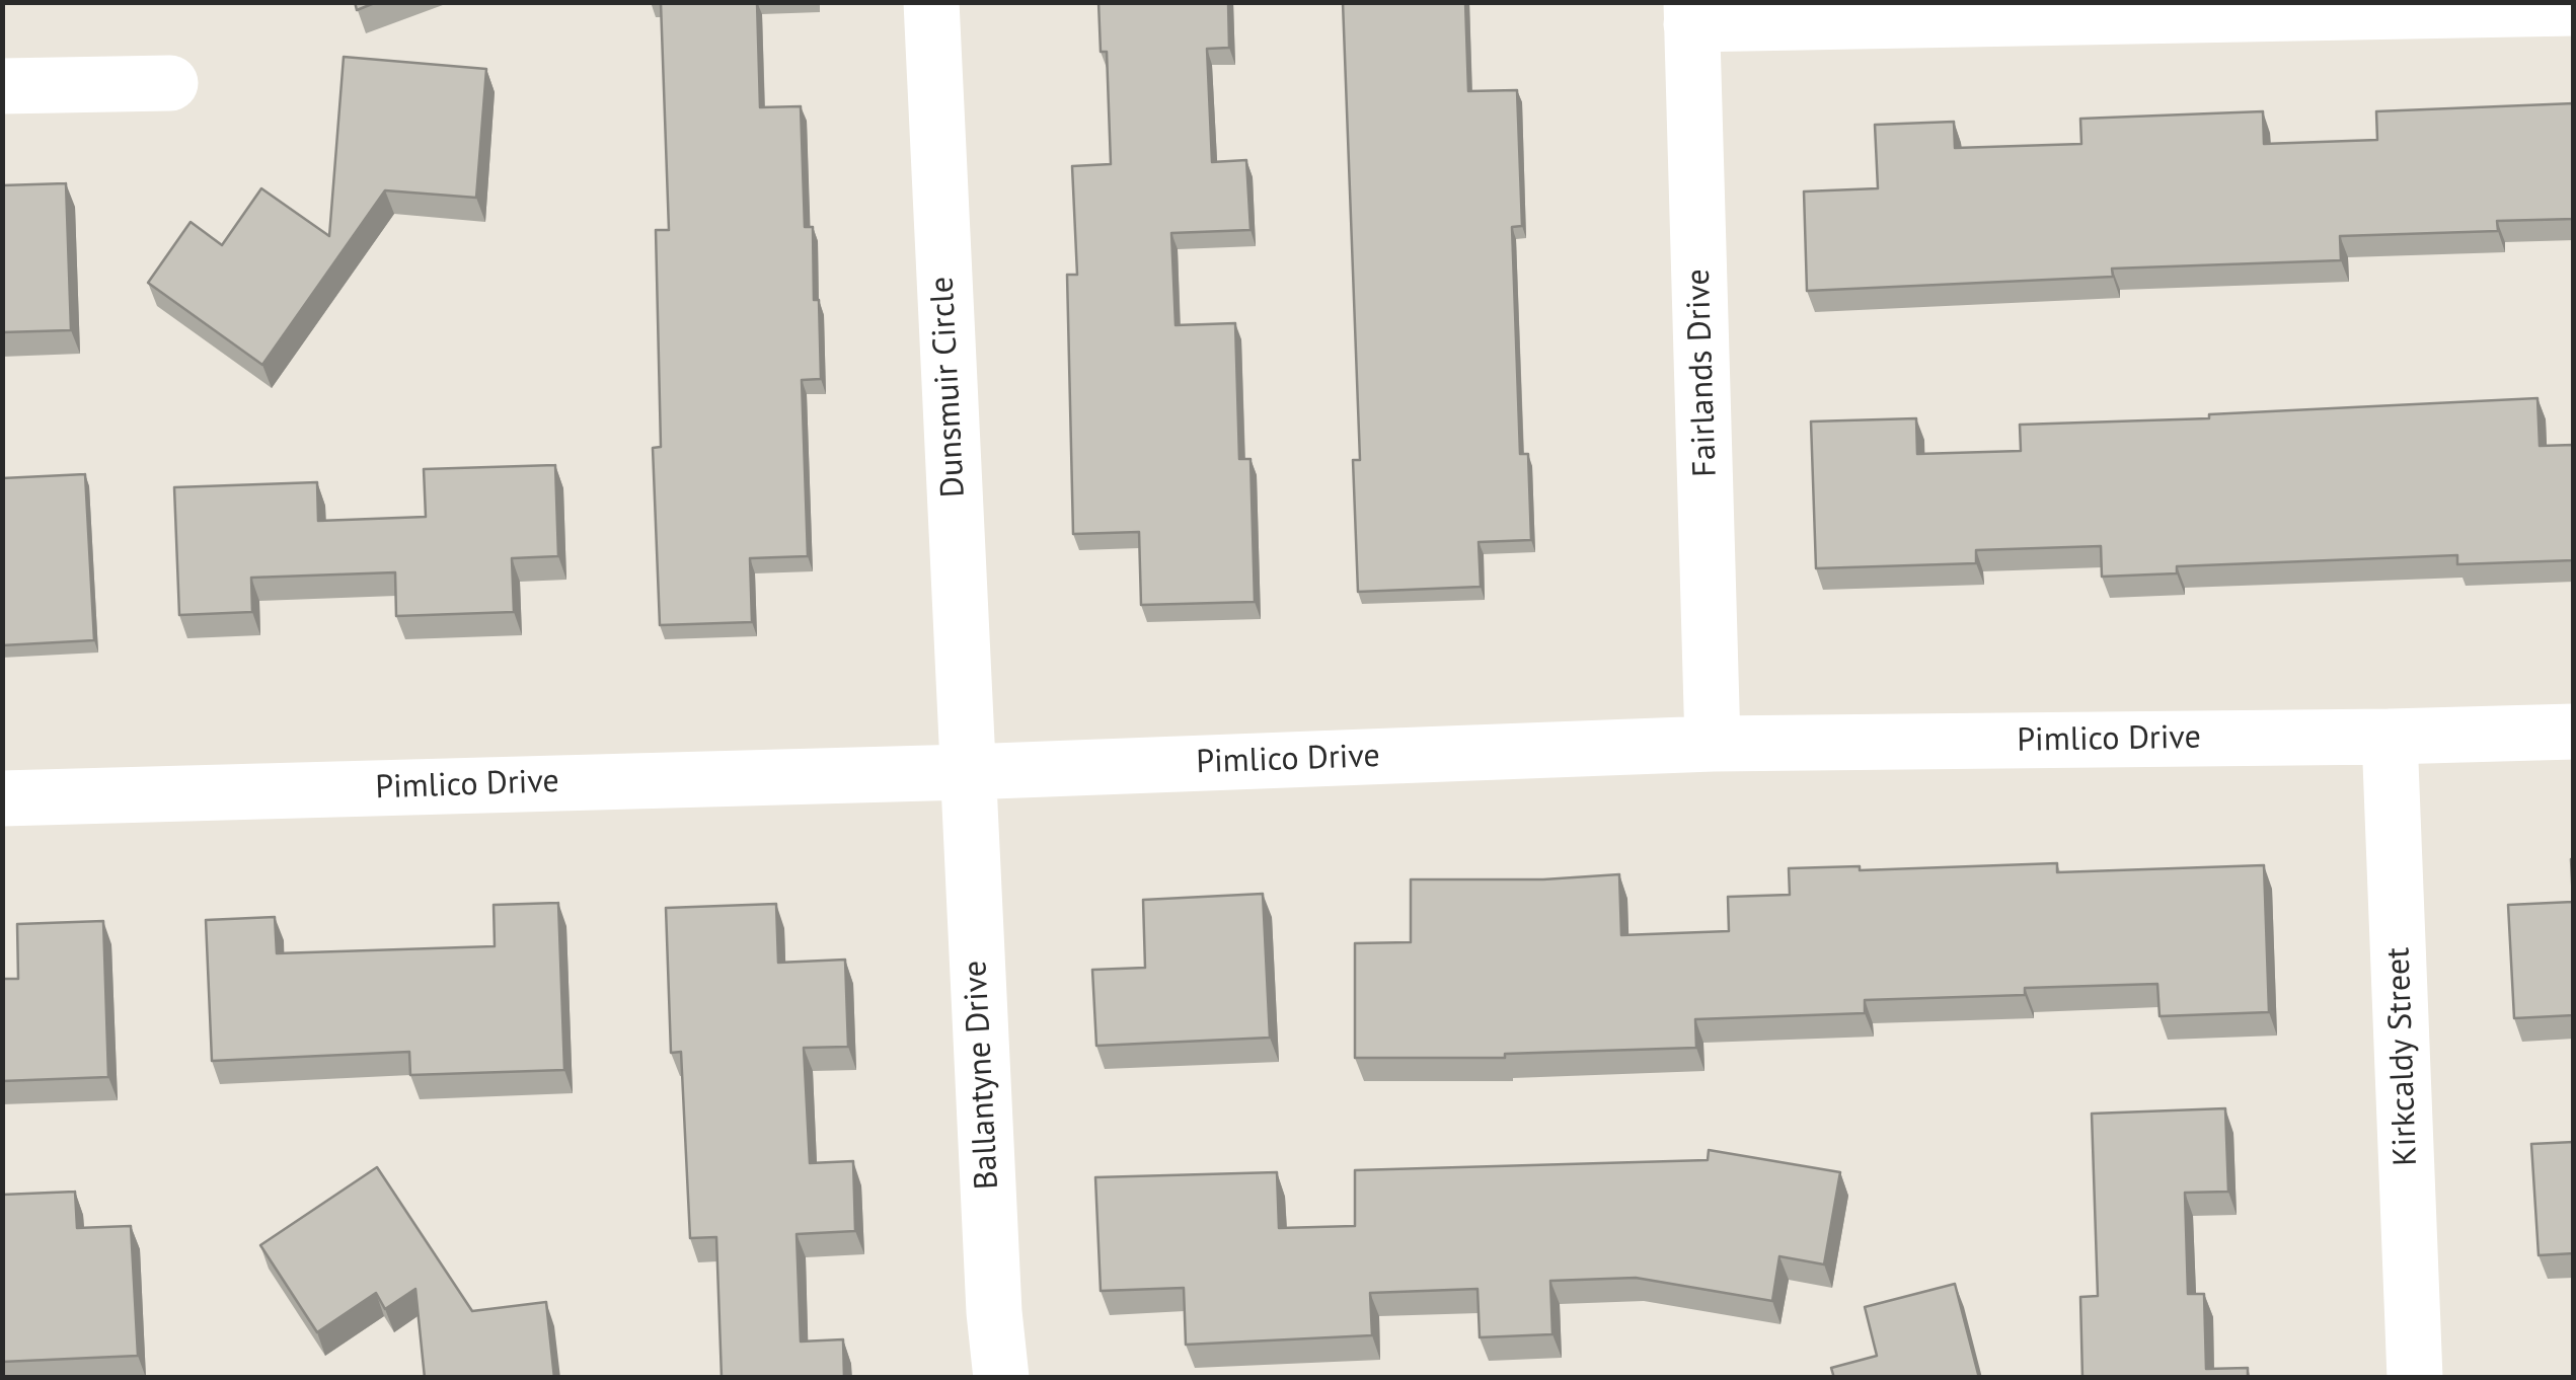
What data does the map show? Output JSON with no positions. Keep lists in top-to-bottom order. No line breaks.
{"streets":{"street":["Fairlands Drive","Dunsmuir Circle","Pimlico Drive","Kirkcaldy Street","Ballantyne Drive"]},"crossings":[["Fairlands Drive","Pimlico Drive"],["Dunsmuir Circle","Pimlico Drive"],["Dunsmuir Circle","Ballantyne Drive"],["Pimlico Drive","Kirkcaldy Street"],["Pimlico Drive","Ballantyne Drive"]]}
